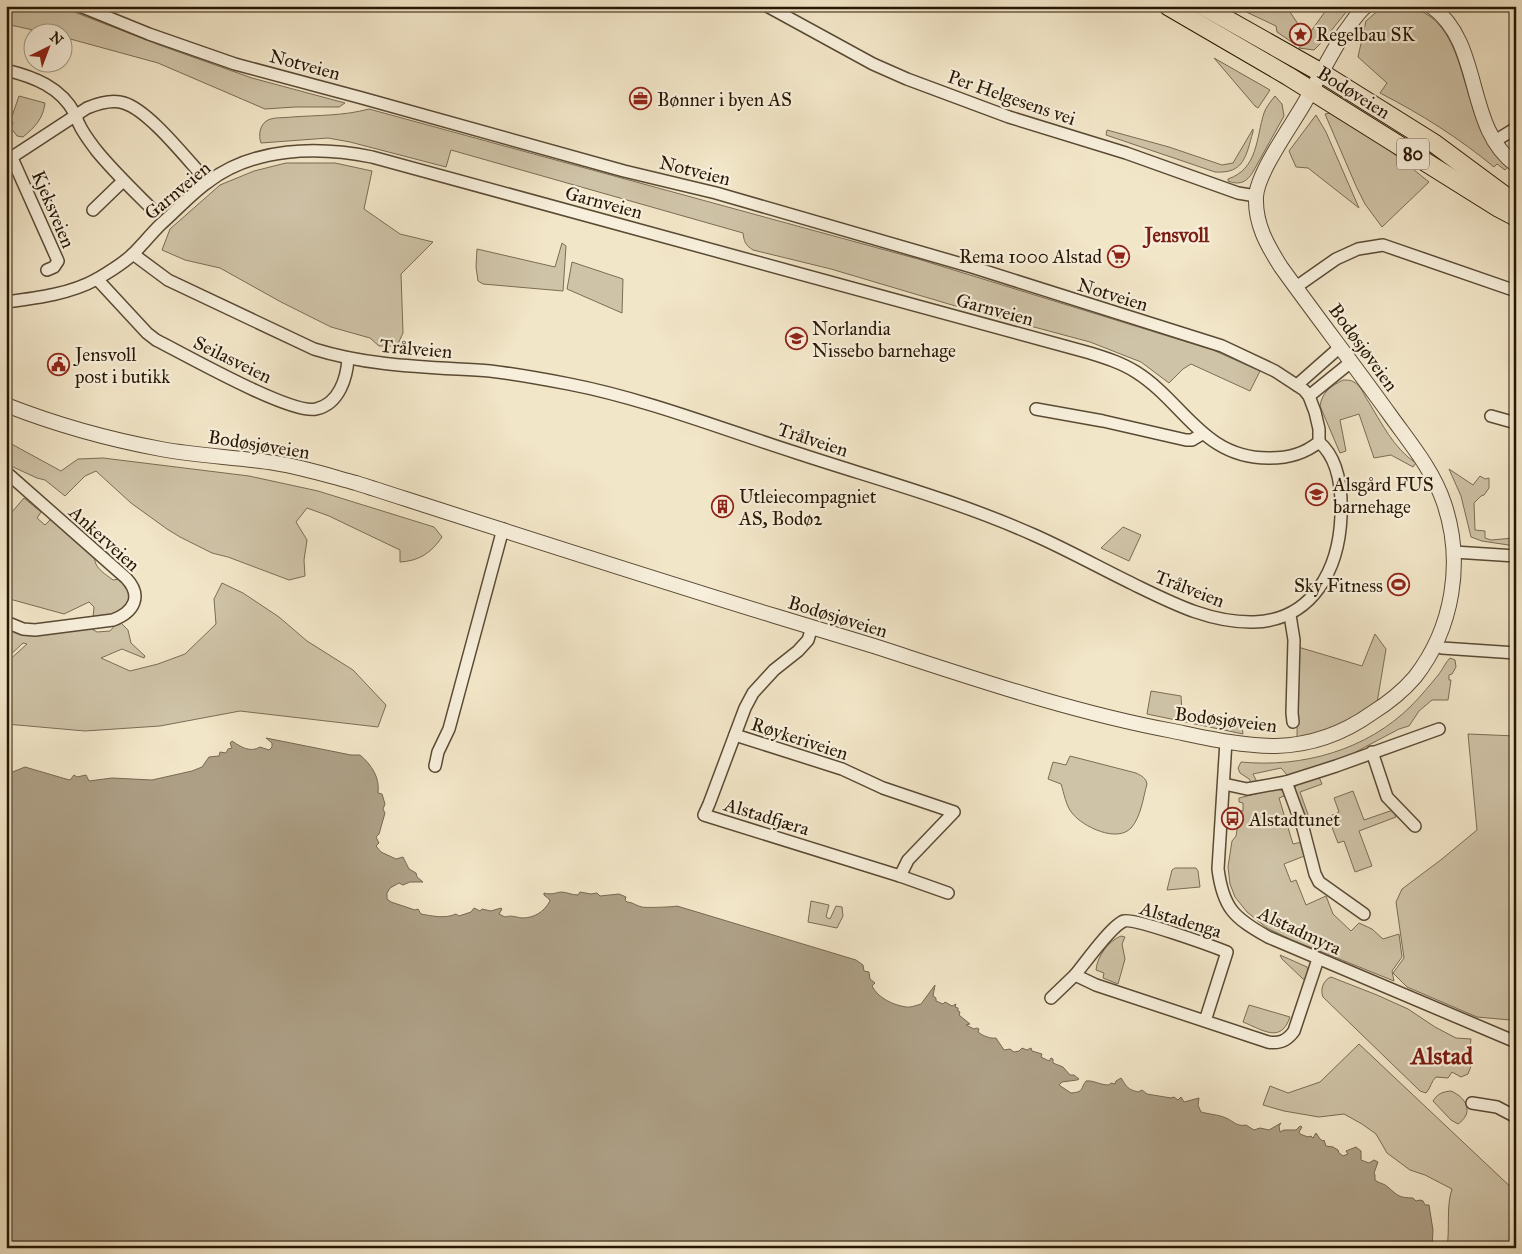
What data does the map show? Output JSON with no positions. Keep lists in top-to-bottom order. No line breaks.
{"streets":{"main road":["Bodøveien","80"],"street":["Notveien","Per Helgesens vei","Garnveien","Kjeksveien","Bodøsjøveien","Trålveien","Seilasveien","Ankerveien","Røykeriveien","Alstadfjæra","Alstadenga","Alstadmyra"]},"crossings":[["Bodøveien","Bodøsjøveien"],["Per Helgesens vei","Bodøsjøveien"],["Garnveien","Trålveien"],["Garnveien","Seilasveien"],["Bodøsjøveien","Røykeriveien"],["Bodøsjøveien","Alstadmyra"],["Trålveien","Seilasveien"],["Røykeriveien","Alstadfjæra"]],"districts":["Jensvoll","Alstad"],"places":{"place":["Regelbau SK"],"office":["Bønner i byen AS"],"supermarket":["Rema 1000 Alstad"],"school or university":["Norlandia Nissebo barnehage","Alsgård FUS barnehage"],"public building":["Jensvoll post i butikk"],"building":["Utleiecompagniet AS, Bodø2"],"sports":["Sky Fitness"],"bus stop":["Alstadtunet"]},"north":"top right"}
